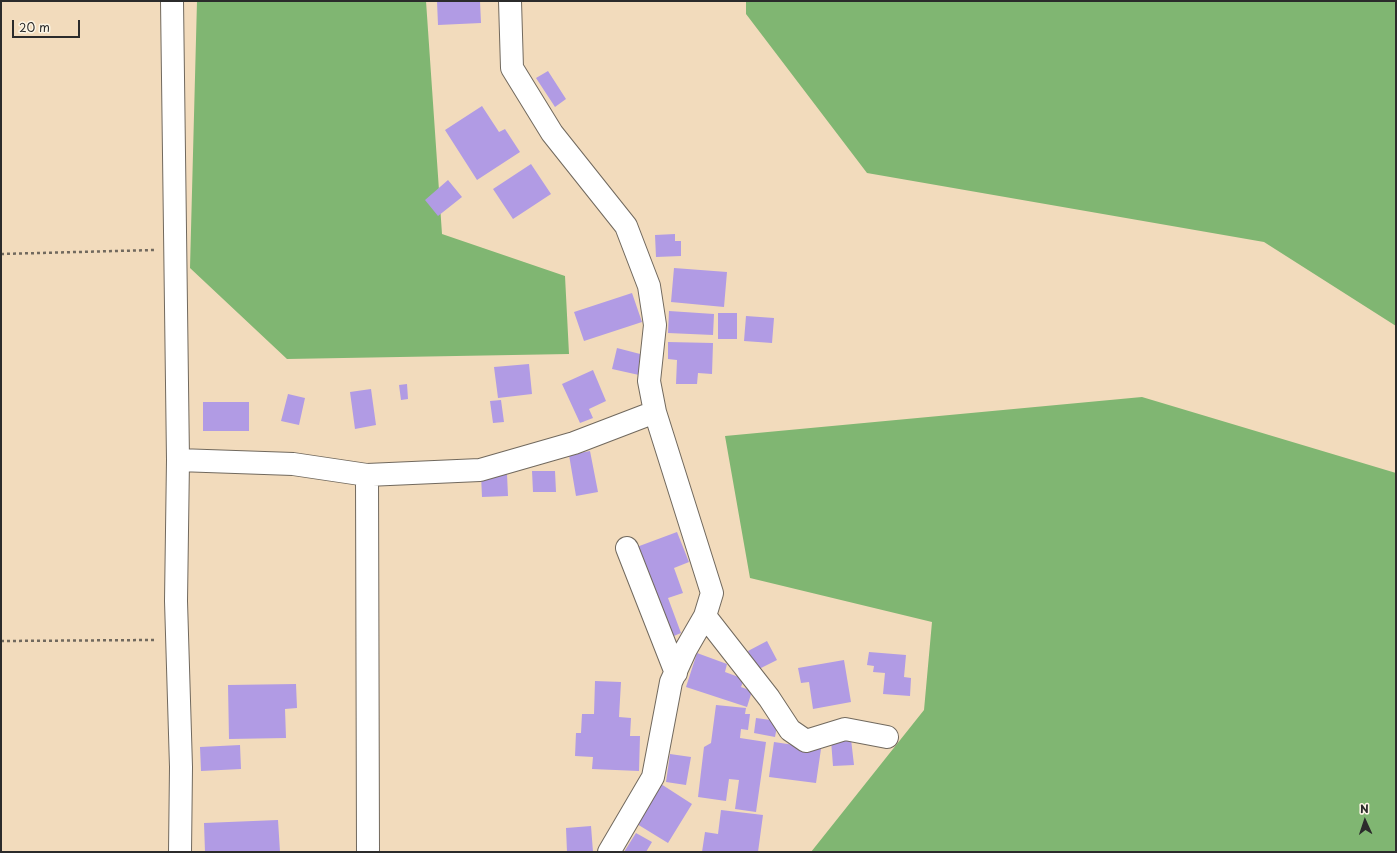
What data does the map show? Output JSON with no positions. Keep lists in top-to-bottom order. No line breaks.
{"scale_bar":"20 m","north":"top"}
